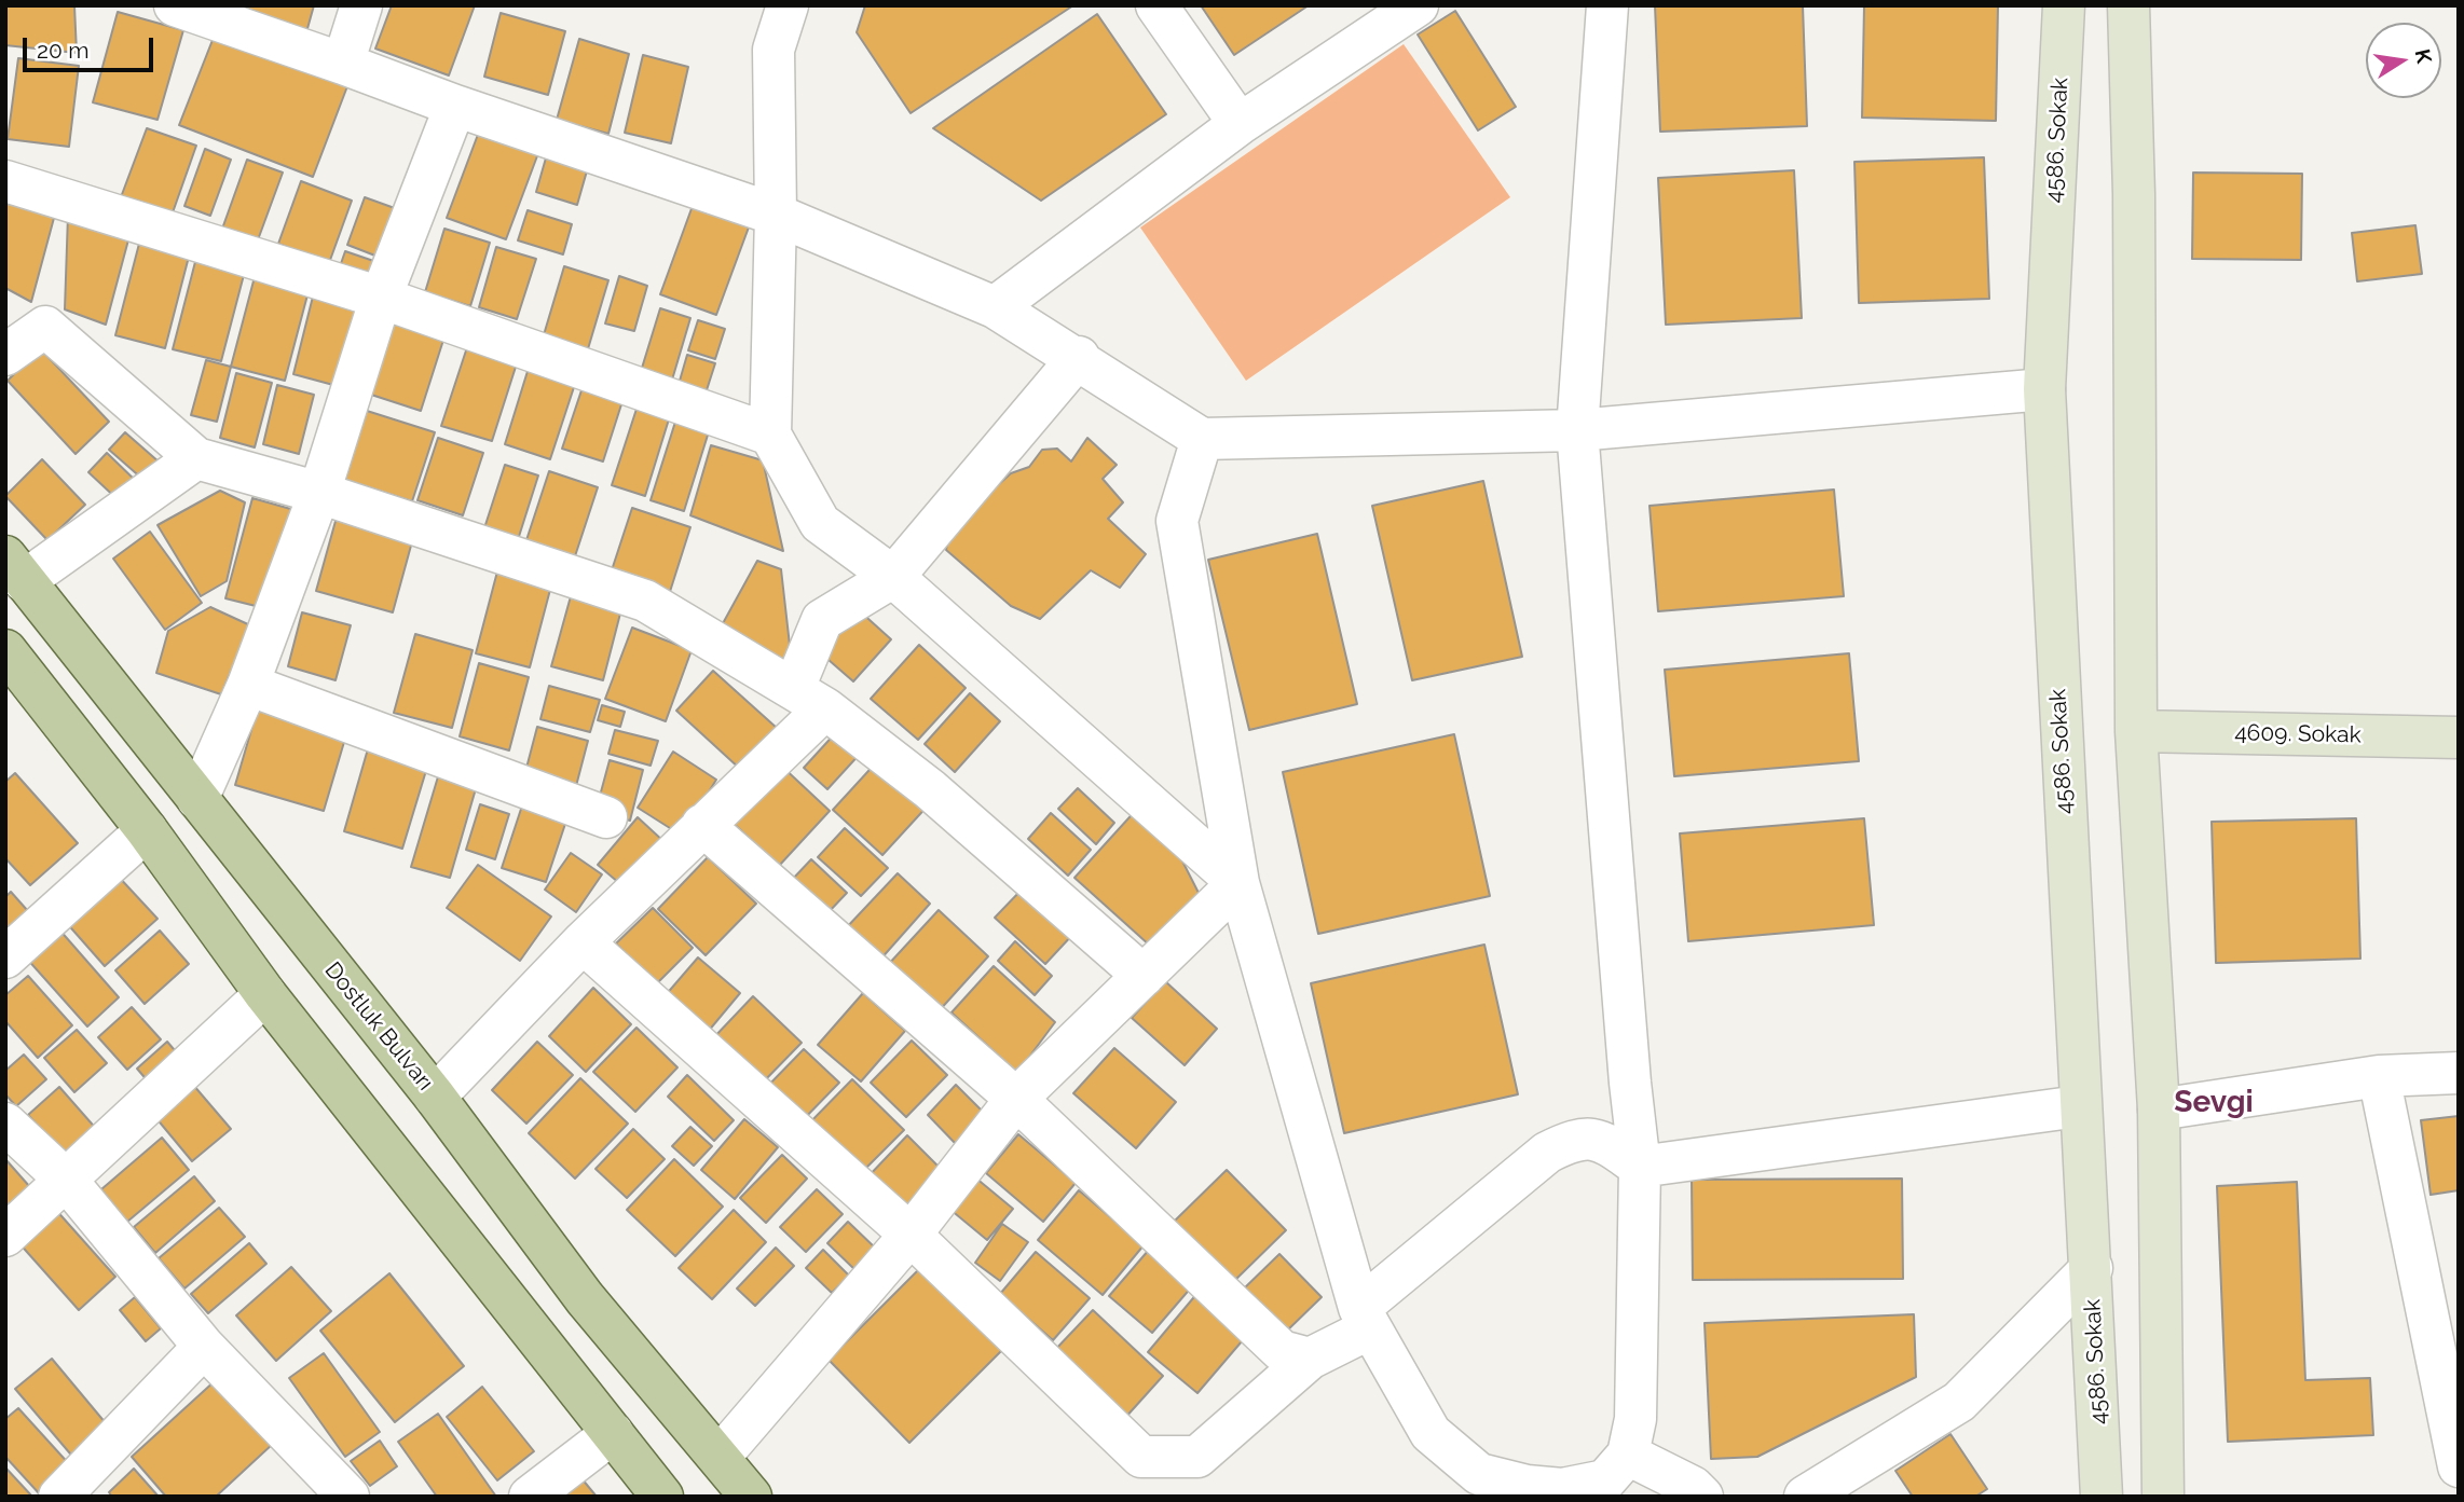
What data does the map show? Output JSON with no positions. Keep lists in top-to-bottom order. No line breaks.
{"streets":{"main road":["4586. Sokak","4609. Sokak","Dostluk Bulvarı"]},"districts":["Sevgi"],"scale_bar":"20 m","north":"right"}
